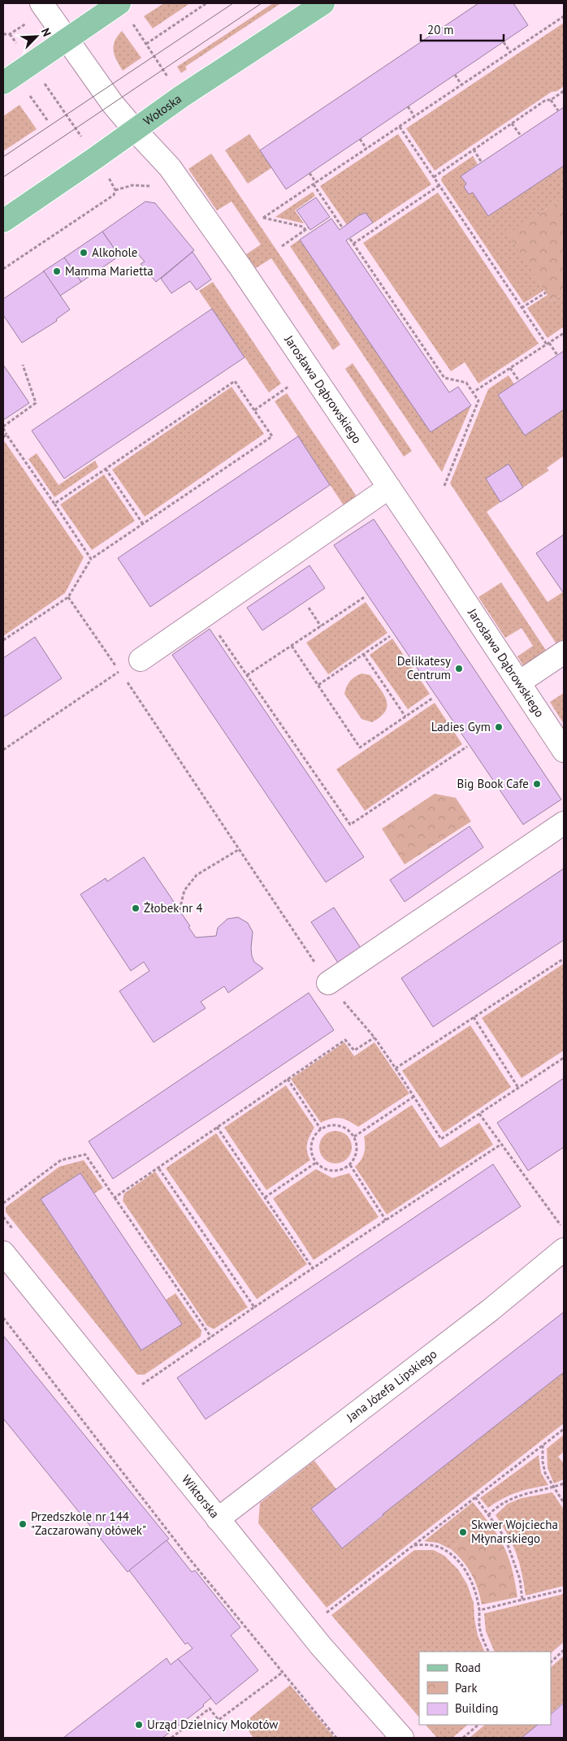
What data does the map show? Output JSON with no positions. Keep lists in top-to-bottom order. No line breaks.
{"streets":{"main road":["Wołoska"],"street":["Jarosława Dąbrowskiego","Jana Józefa Lipskiego","Wiktorska"]},"crossings":[["Wołoska","Jarosława Dąbrowskiego"],["Jana Józefa Lipskiego","Wiktorska"]],"places":["Alkohole","Mamma Marietta","Delikatesy Centrum","Ladies Gym","Big Book Cafe","Żłobek nr 4","Przedszkole nr 144 \"Zaczarowany ołówek\"","Skwer Wojciecha Młynarskiego","Urząd Dzielnicy Mokotów"],"legend":["Road","Park","Building"],"scale_bar":"20 m","north":"top right"}
